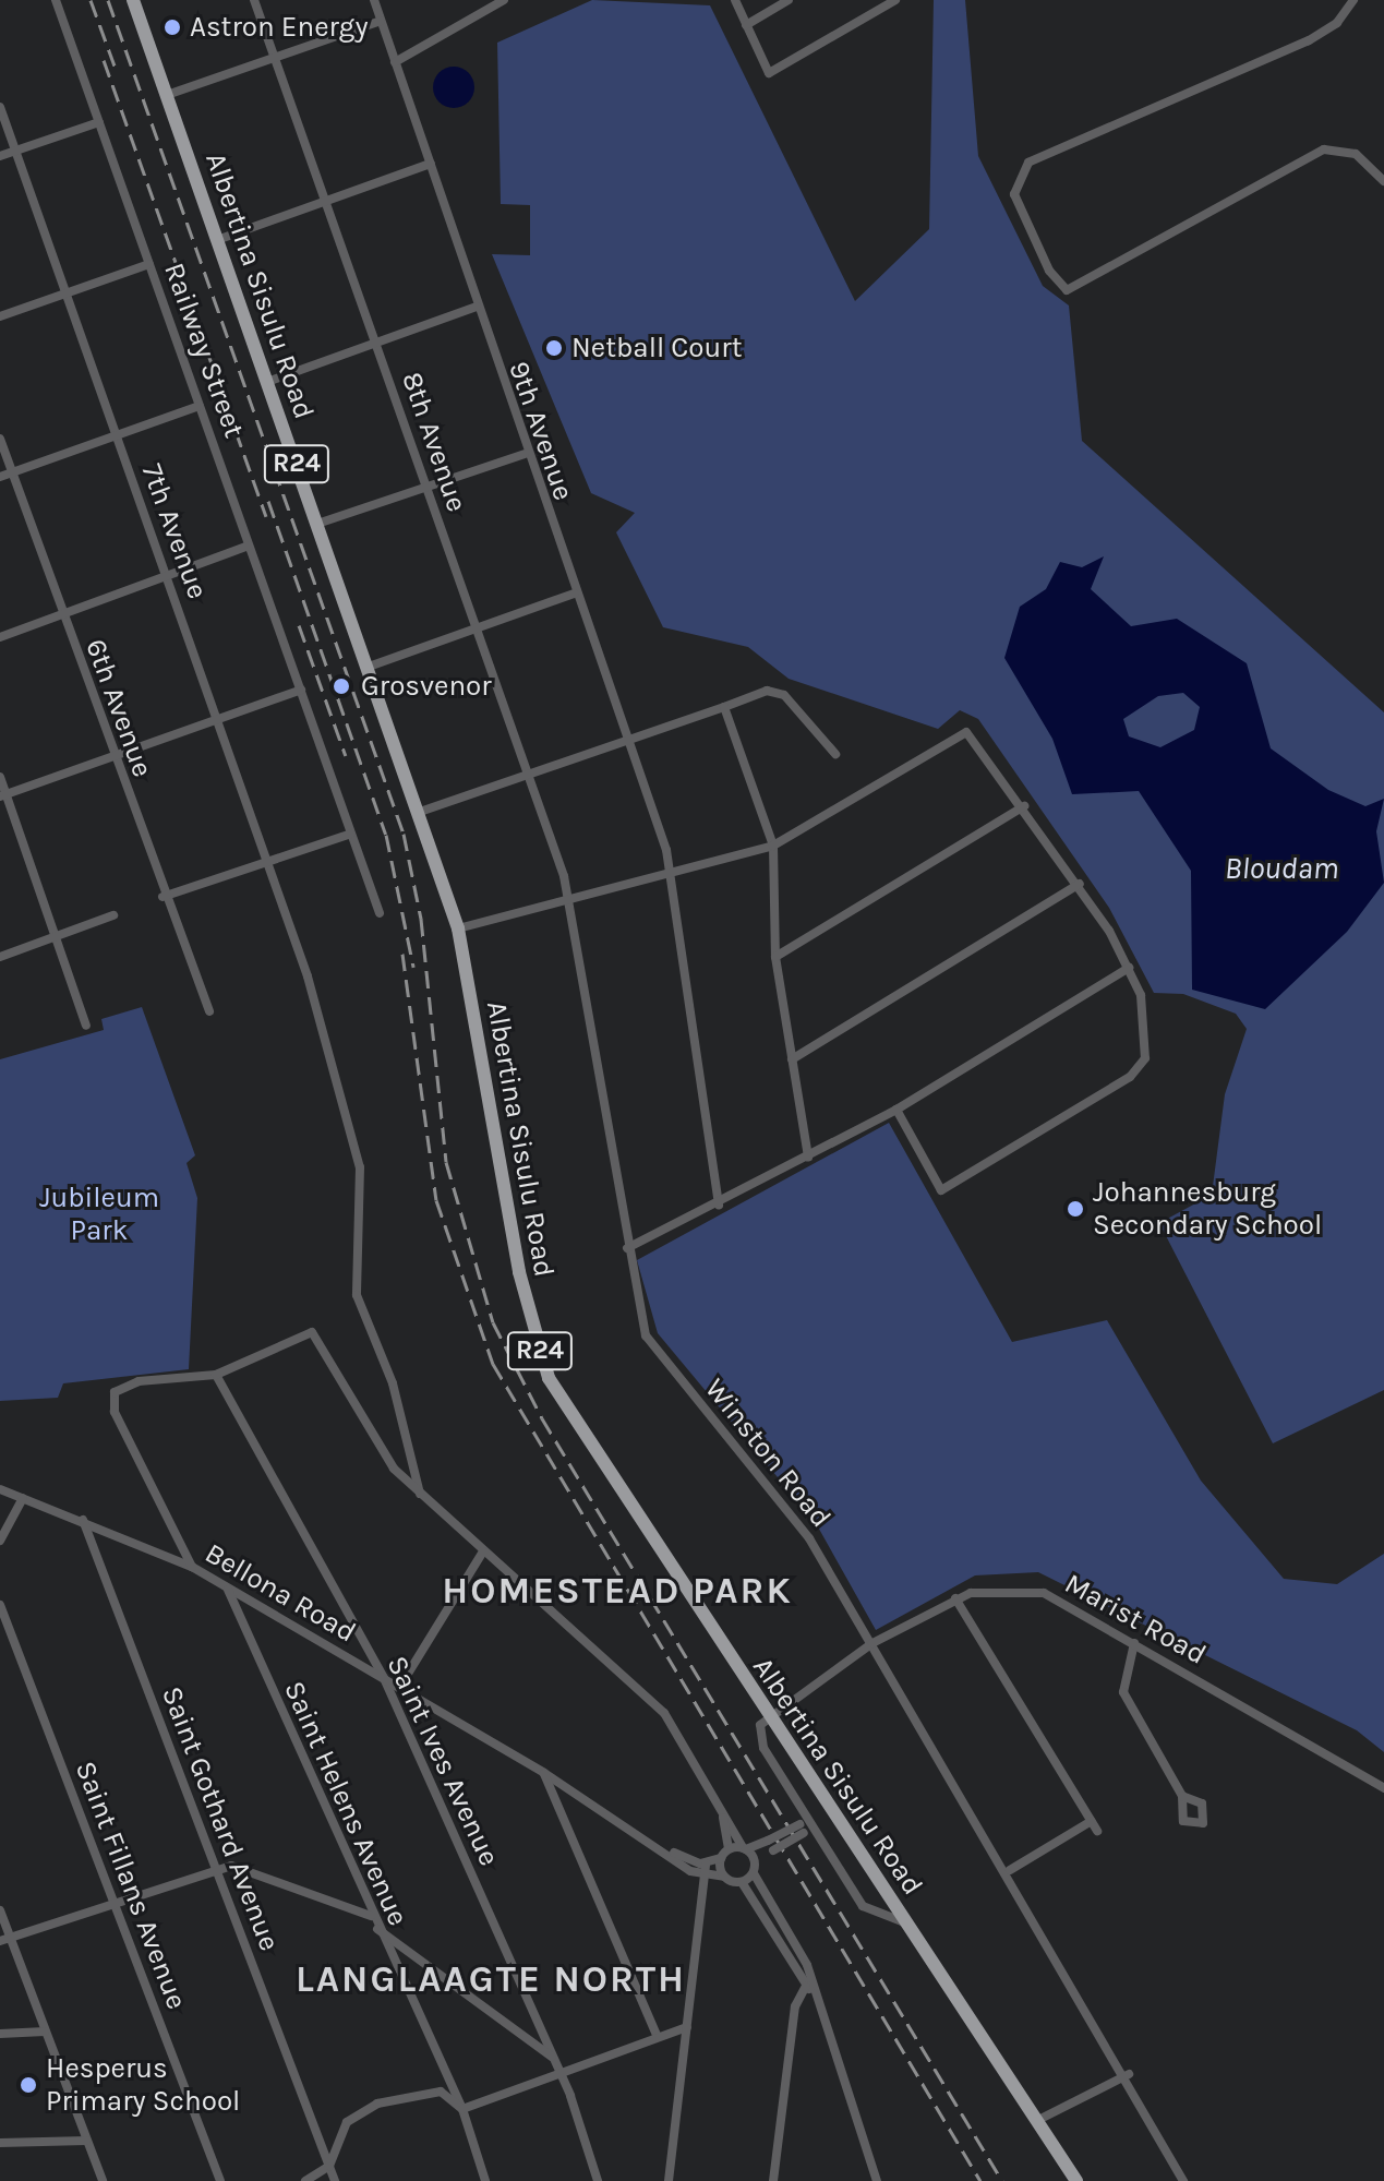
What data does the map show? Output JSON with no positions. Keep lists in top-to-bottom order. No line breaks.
{"streets":{"main road":["Albertina Sisulu Road","R24"],"street":["Railway Street","9th Avenue","8th Avenue","7th Avenue","6th Avenue","Winston Road","Bellona Road","Marist Road","Saint Ives Avenue","Saint Helens Avenue","Saint Gothard Avenue","Saint Fillans Avenue"]},"crossings":[["Albertina Sisulu Road","Marist Road"],["8th Avenue","Winston Road"],["Winston Road","Marist Road"],["Bellona Road","Saint Ives Avenue"],["Bellona Road","Saint Helens Avenue"],["Bellona Road","Saint Gothard Avenue"]],"districts":["HOMESTEAD PARK","LANGLAAGTE NORTH"],"water":["Bloudam"],"parks":["Jubileum Park"],"places":["Astron Energy","Netball Court","Grosvenor","Johannesburg Secondary School","Hesperus Primary School"]}
